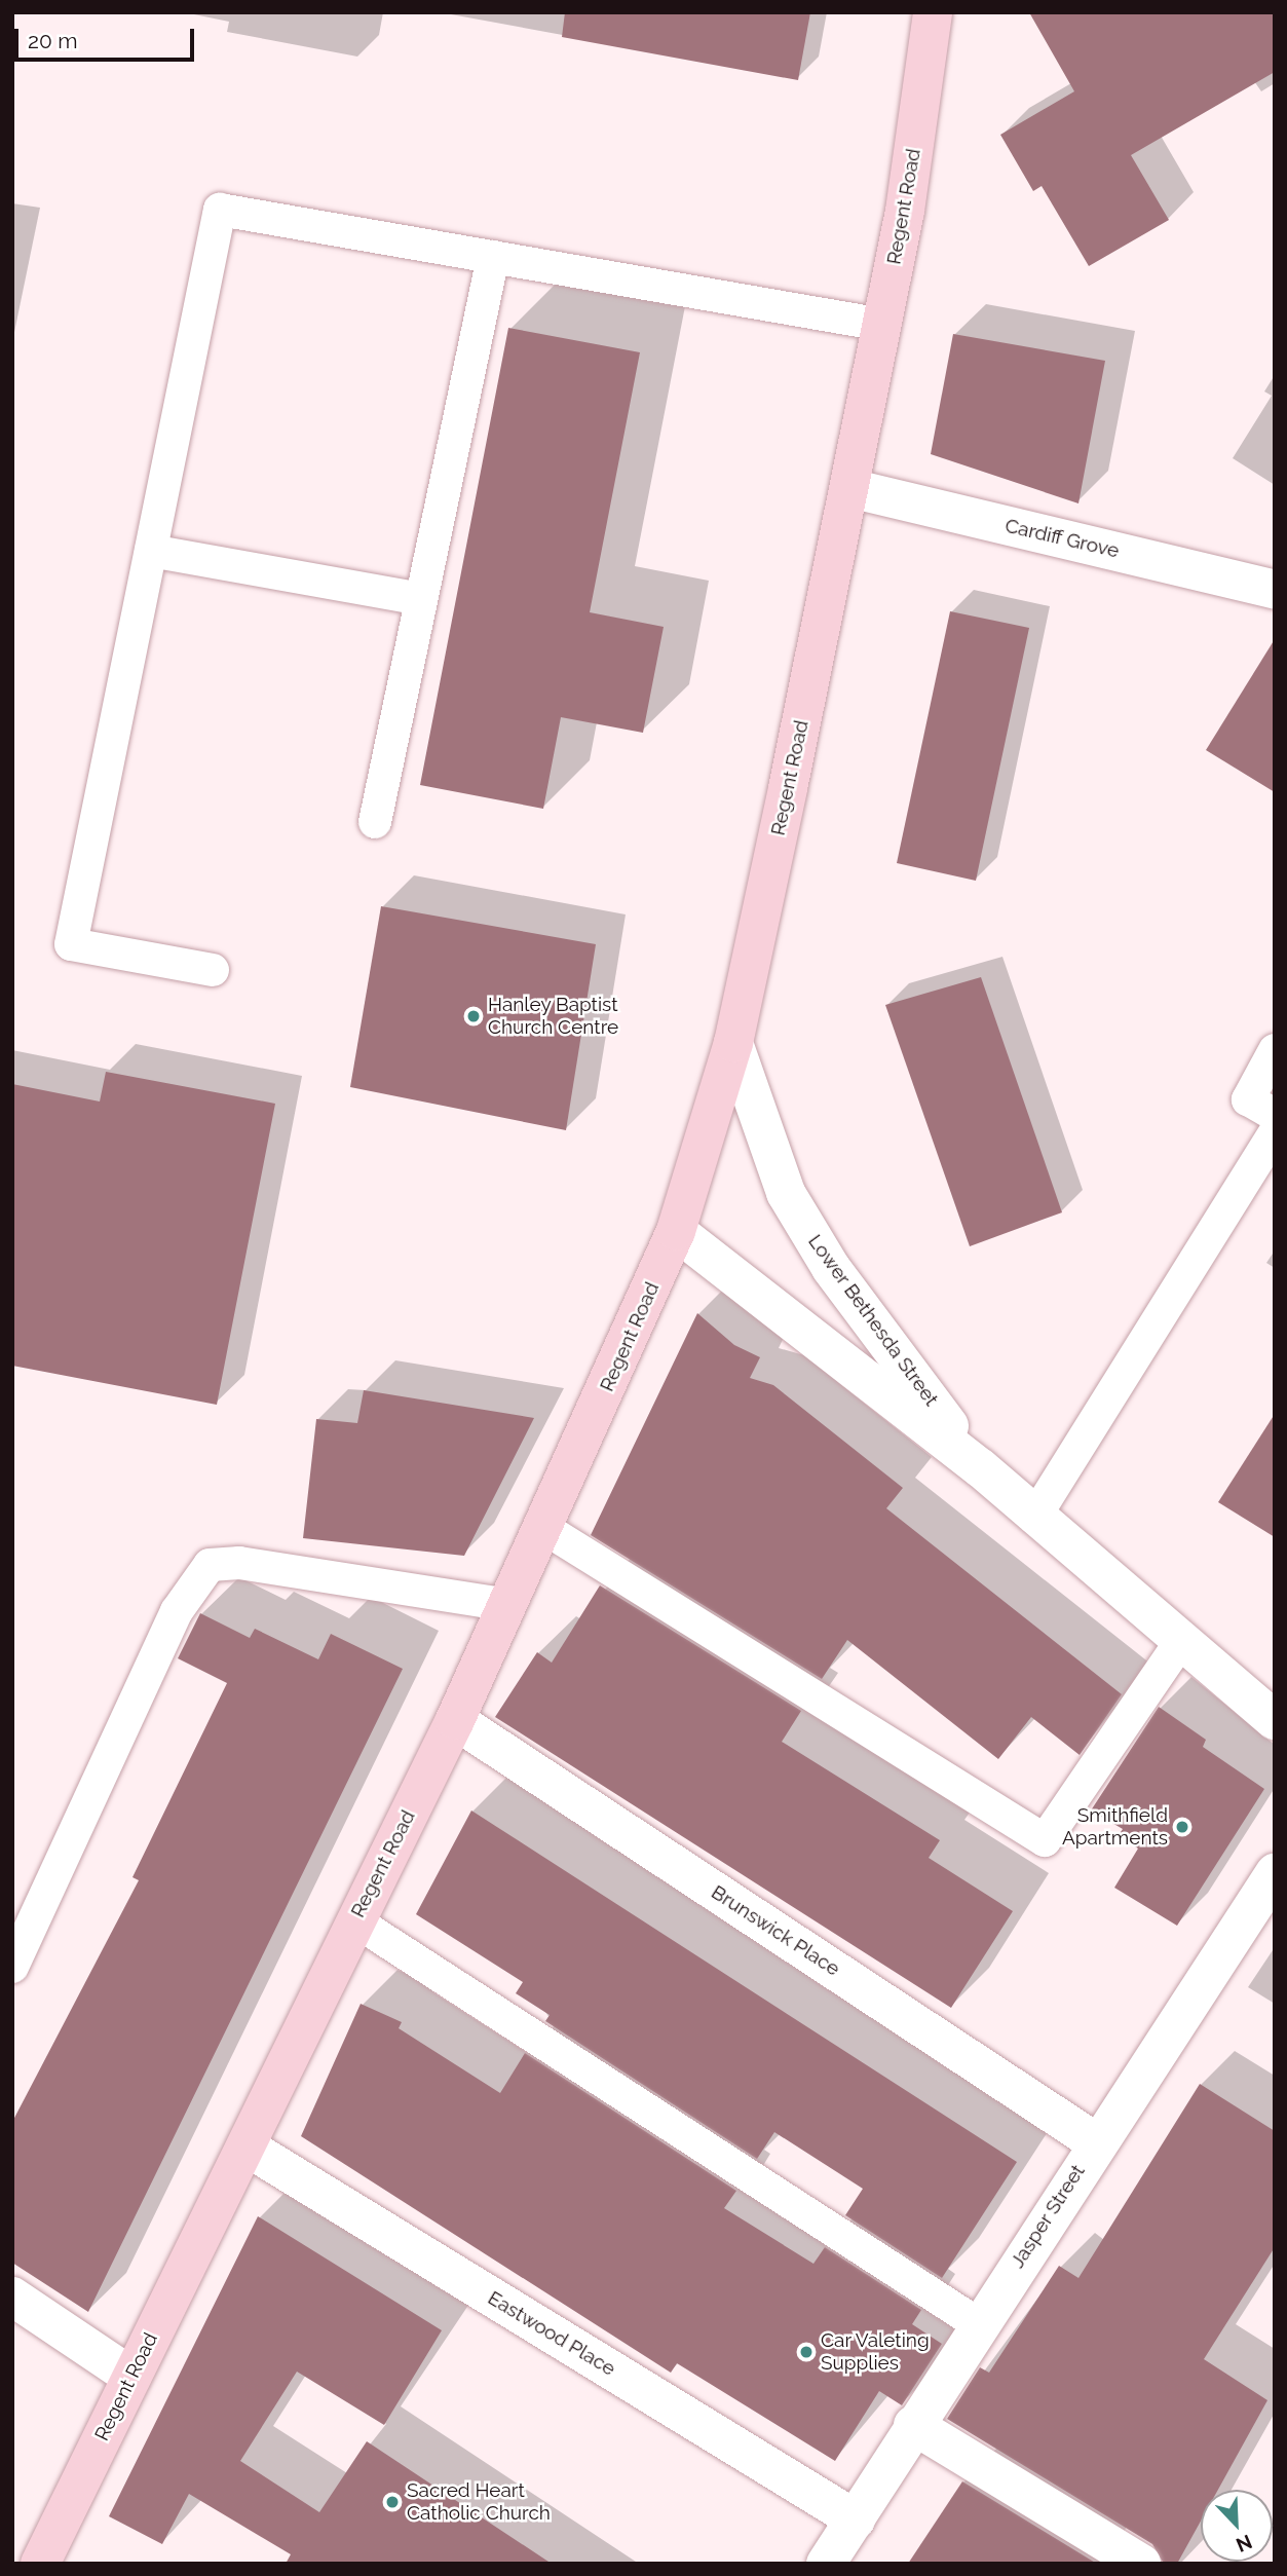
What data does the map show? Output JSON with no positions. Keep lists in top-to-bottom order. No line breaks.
{"streets":{"street":["Regent Road","Cardiff Grove","Lower Bethesda Street","Brunswick Place","Jasper Street","Eastwood Place"]},"crossings":[["Regent Road","Cardiff Grove"],["Regent Road","Lower Bethesda Street"],["Regent Road","Brunswick Place"],["Regent Road","Eastwood Place"],["Brunswick Place","Jasper Street"],["Jasper Street","Eastwood Place"]],"places":["Hanley Baptist Church Centre","Smithfield Apartments","Car Valeting Supplies","Sacred Heart Catholic Church"],"scale_bar":"20 m","north":"bottom right"}
